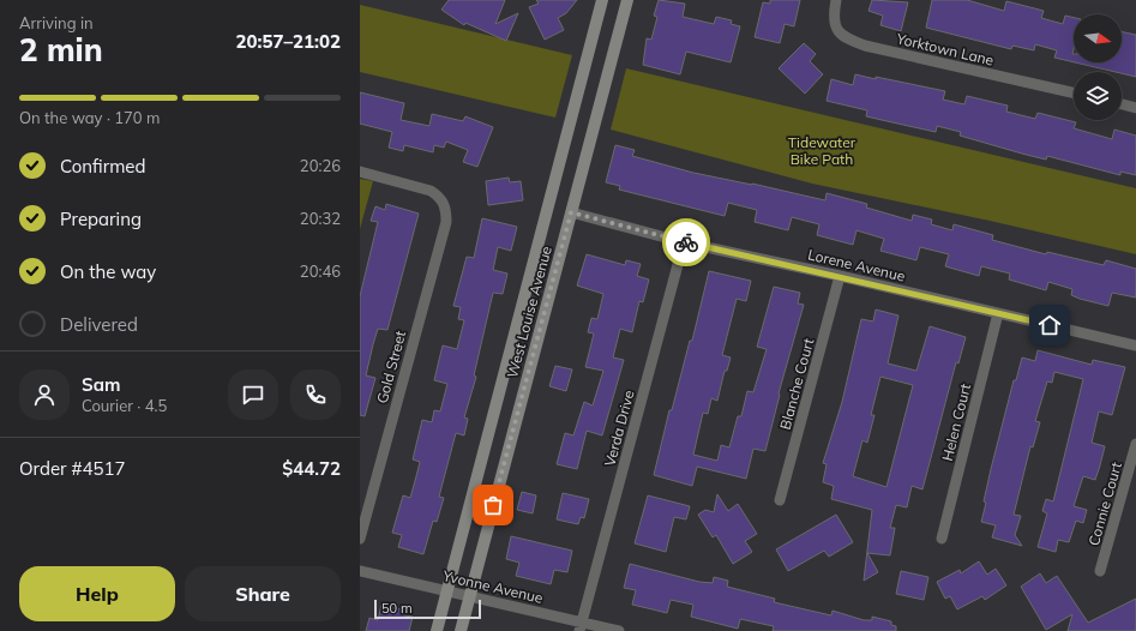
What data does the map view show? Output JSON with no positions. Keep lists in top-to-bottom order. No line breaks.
{"streets":{"main road":["West Louise Avenue"],"street":["Yorktown Lane","Lorene Avenue","Gold Street","Blanche Court","Helen Court","Verda Drive","Connie Court","Yvonne Avenue"]},"crossings":[["Lorene Avenue","West Louise Avenue"],["Lorene Avenue","Blanche Court"],["Lorene Avenue","Helen Court"],["Lorene Avenue","Verda Drive"],["West Louise Avenue","Yvonne Avenue"],["Verda Drive","Yvonne Avenue"]],"parks":["Tidewater Bike Path"],"scale_bar":"50 m","north":"right","page":{"heading":["2 min","Arriving in","20:57–21:02"],"panel":["Sam","Courier · 4.5","Order #4517","$44.72"],"bar":"On the way · 170 m","list":[["Confirmed","20:26"],["Preparing","20:32"],["On the way","20:46"],"Delivered"],"buttons":["Help","Share"],"scale":"50 m"}}
